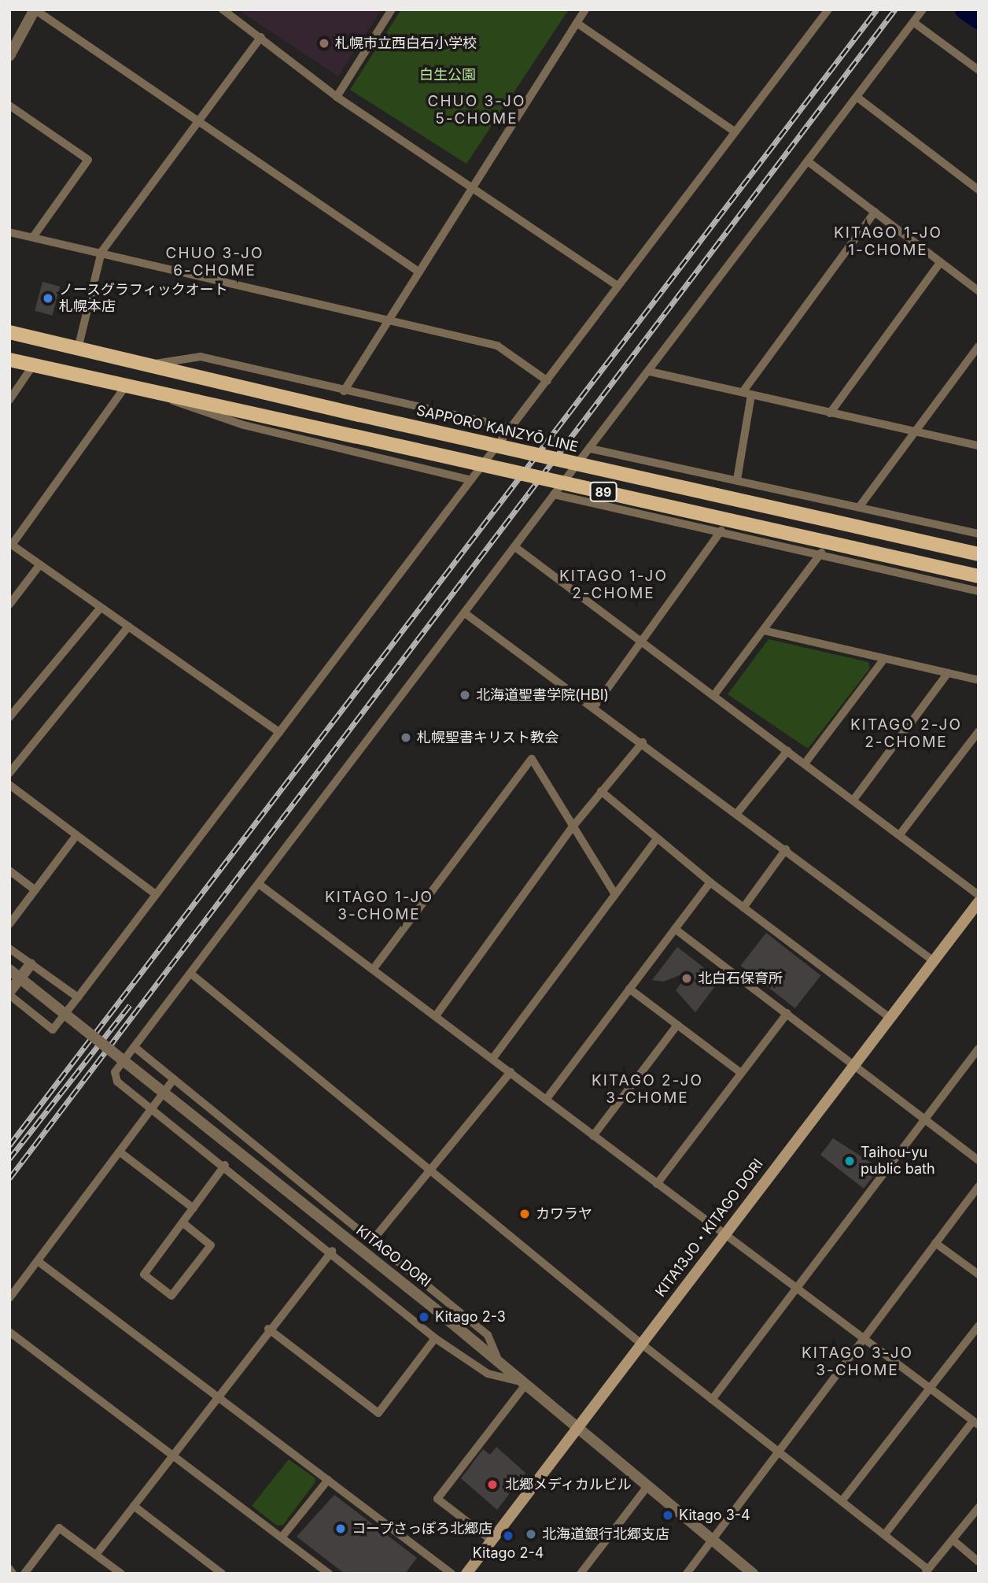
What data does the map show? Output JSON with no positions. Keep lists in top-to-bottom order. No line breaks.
{"streets":{"main road":["SAPPORO KANZYŌ LINE","89","KITA13JO・KITAGO DORI"],"street":["KITAGO DORI"]},"crossings":[["KITA13JO・KITAGO DORI","KITAGO DORI"]],"districts":["CHUO 3-JO 5-CHOME","KITAGO 1-JO 1-CHOME","CHUO 3-JO 6-CHOME","KITAGO 1-JO 2-CHOME","KITAGO 2-JO 2-CHOME","KITAGO 1-JO 3-CHOME","KITAGO 2-JO 3-CHOME","KITAGO 3-JO 3-CHOME"],"parks":["白生公園"],"places":["札幌市立西白石小学校","ノースグラフィックオート 札幌本店","北海道聖書学院(HBI)","札幌聖書キリスト教会","北白石保育所","Taihou-yu public bath","カワラヤ","Kitago 2-3","北郷メディカルビル","Kitago 3-4","コープさっぽろ北郷店","北海道銀行北郷支店","Kitago 2-4"]}
